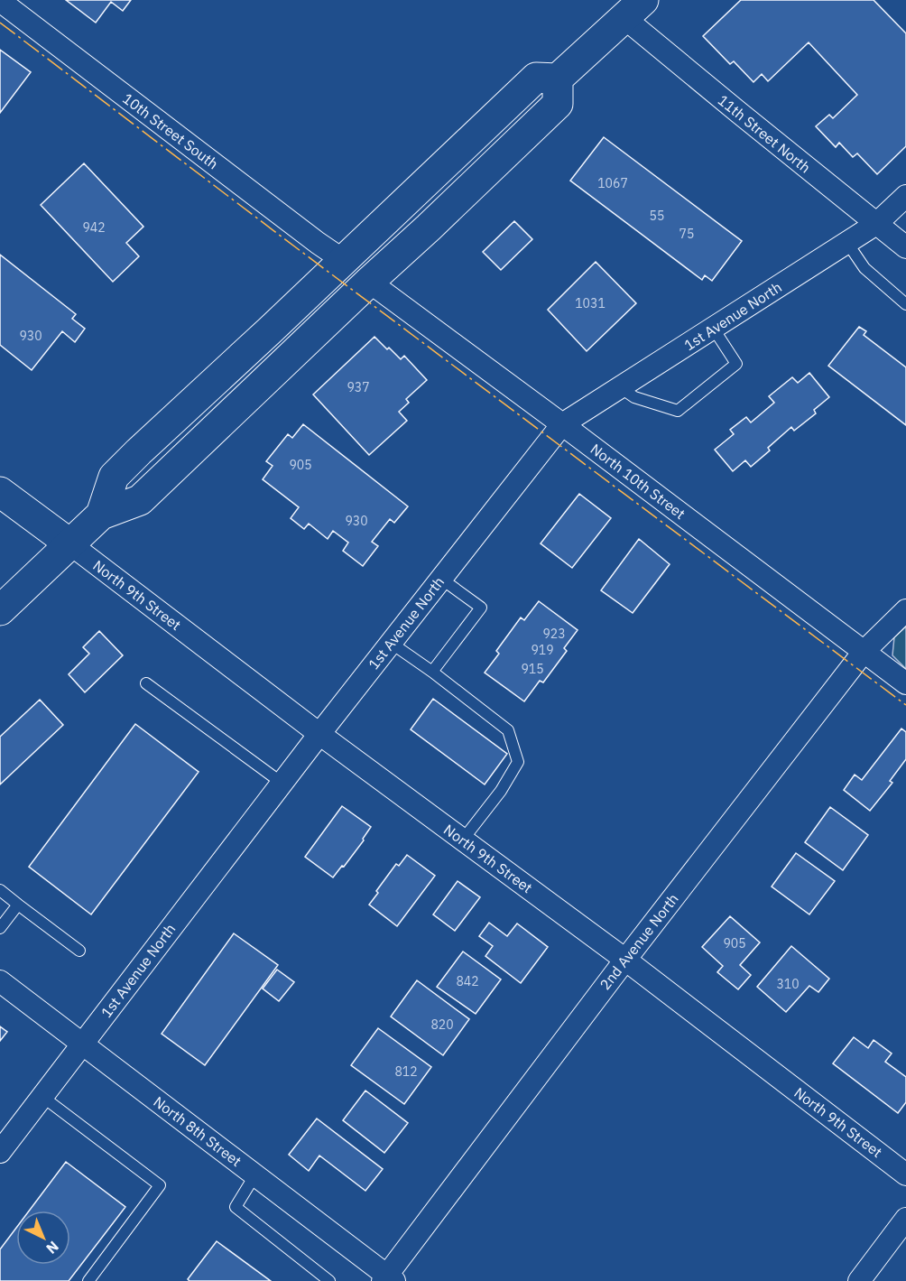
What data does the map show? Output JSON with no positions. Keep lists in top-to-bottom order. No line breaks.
{"streets":{"street":["10th Street South","11th Street North","1st Avenue North","North 10th Street","North 9th Street","2nd Avenue North","North 8th Street"]},"crossings":[["11th Street North","1st Avenue North"],["1st Avenue North","North 10th Street"],["1st Avenue North","North 9th Street"],["1st Avenue North","North 8th Street"],["North 10th Street","2nd Avenue North"],["North 9th Street","2nd Avenue North"],["2nd Avenue North","North 8th Street"]],"house_numbers":["1067","55","942","75","1031","930","937","905","930","923","919","915","905","842","310","820","812"],"north":"bottom right"}
